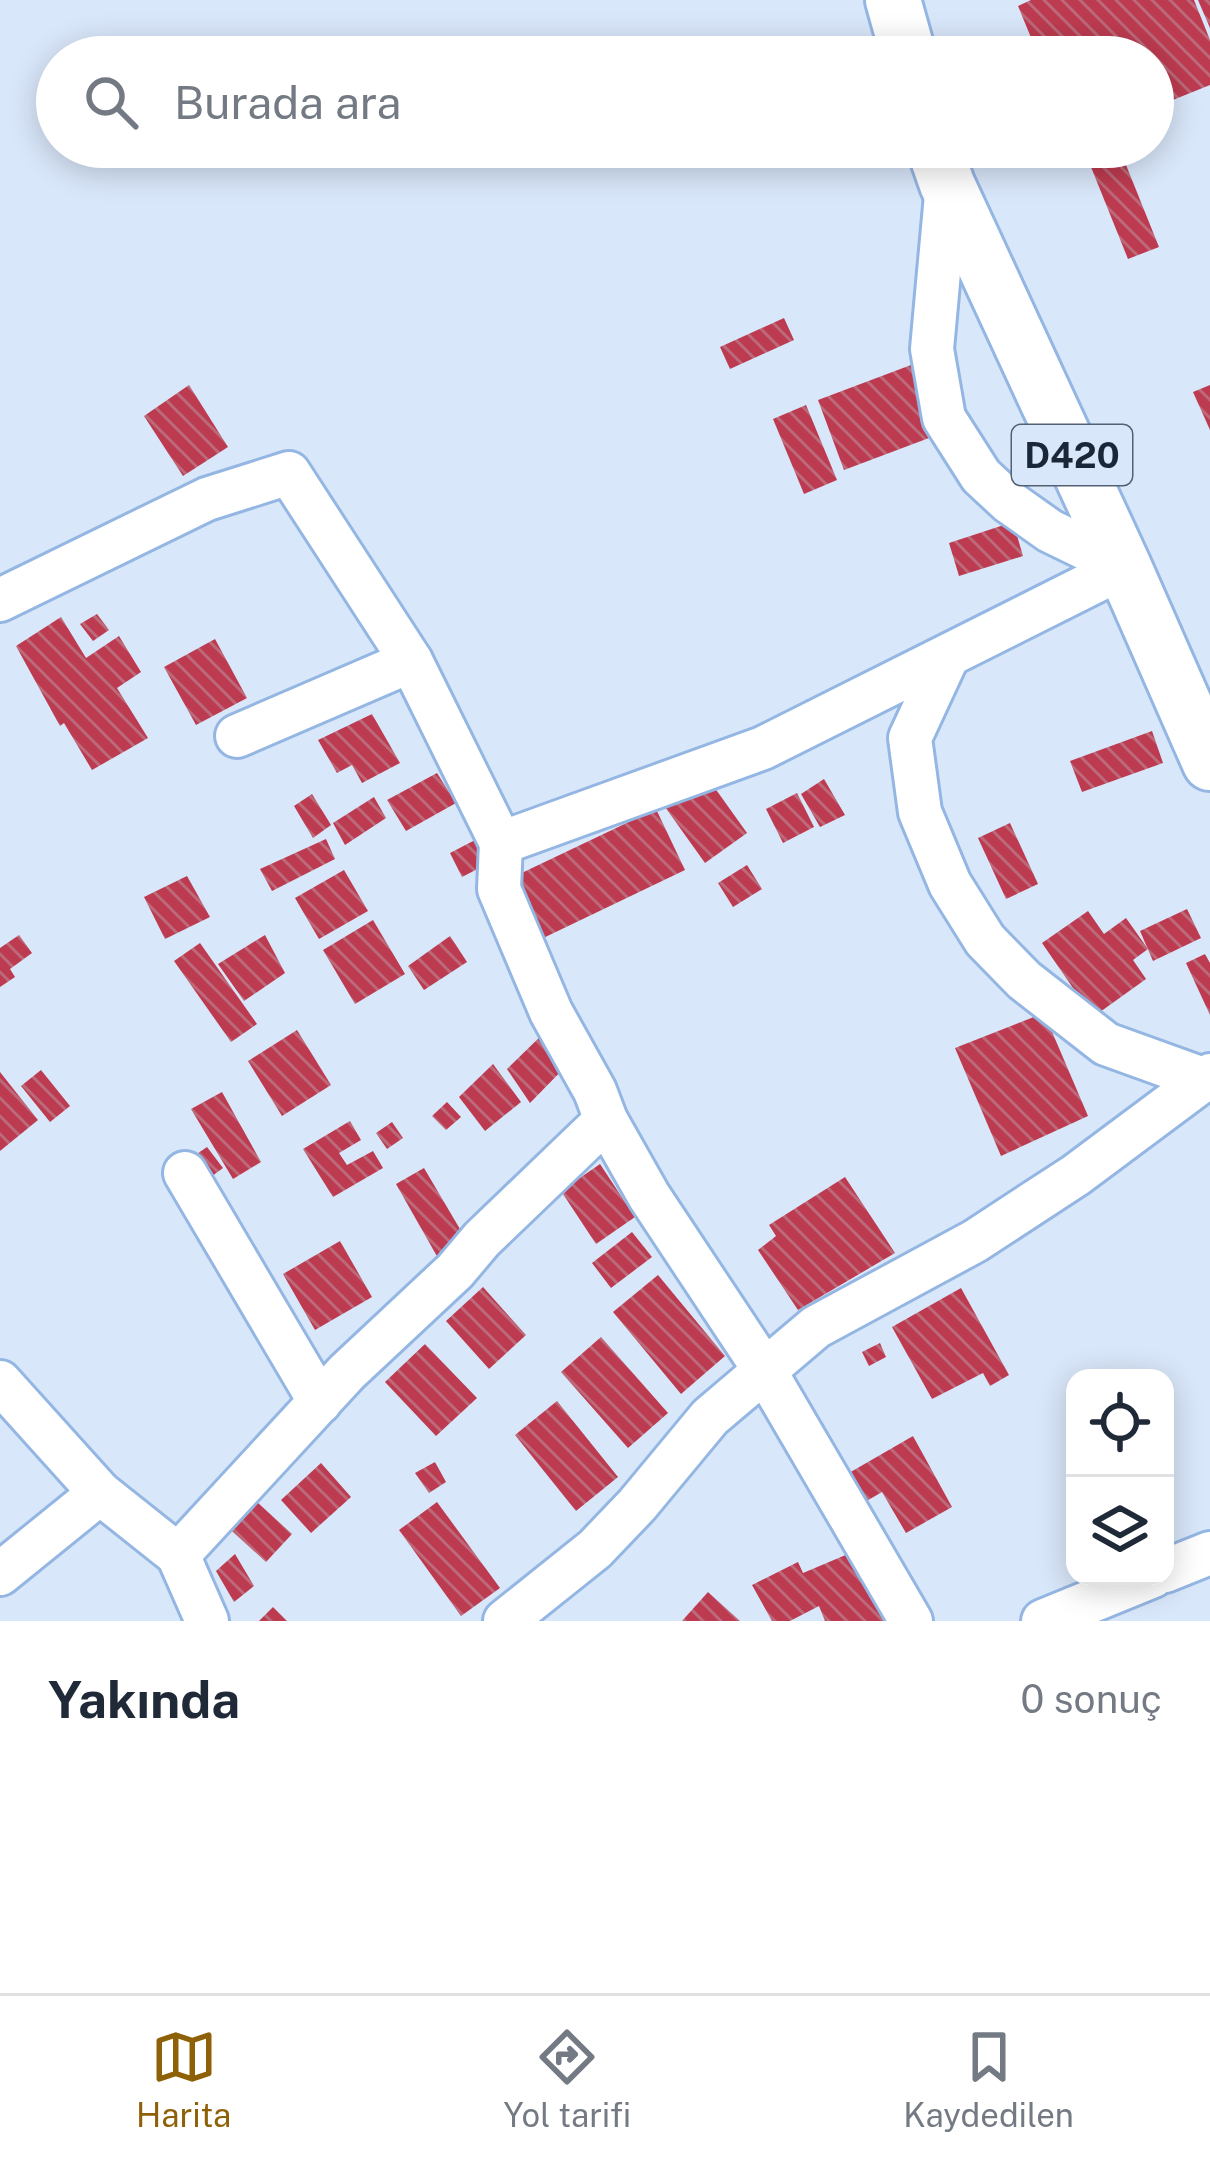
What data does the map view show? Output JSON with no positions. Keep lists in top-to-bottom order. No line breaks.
{"streets":{"main road":["D420"]},"page":{"search":"Burada ara","heading":["Yakında","0 sonuç"],"nav":["Harita","Yol tarifi","Kaydedilen"]}}
